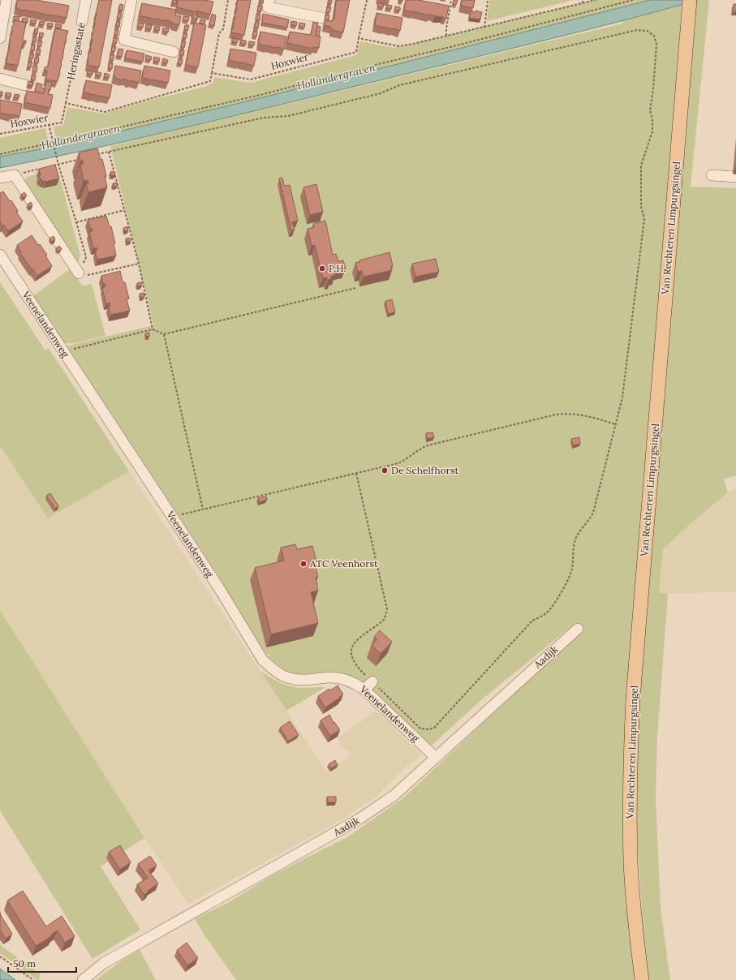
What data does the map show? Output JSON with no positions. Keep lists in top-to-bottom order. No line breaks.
{"streets":{"main road":["Van Rechteren Limpurgsingel"],"street":["Heringastate","Veenelandenweg","Aadijk"],"path":["Hoxwier"]},"crossings":[["Heringastate","Hoxwier"],["Veenelandenweg","Aadijk"]],"water":["Hollandergraven"],"places":["P.H.","De Schelfhorst","ATC Veenhorst"],"scale_bar":"50 m"}
